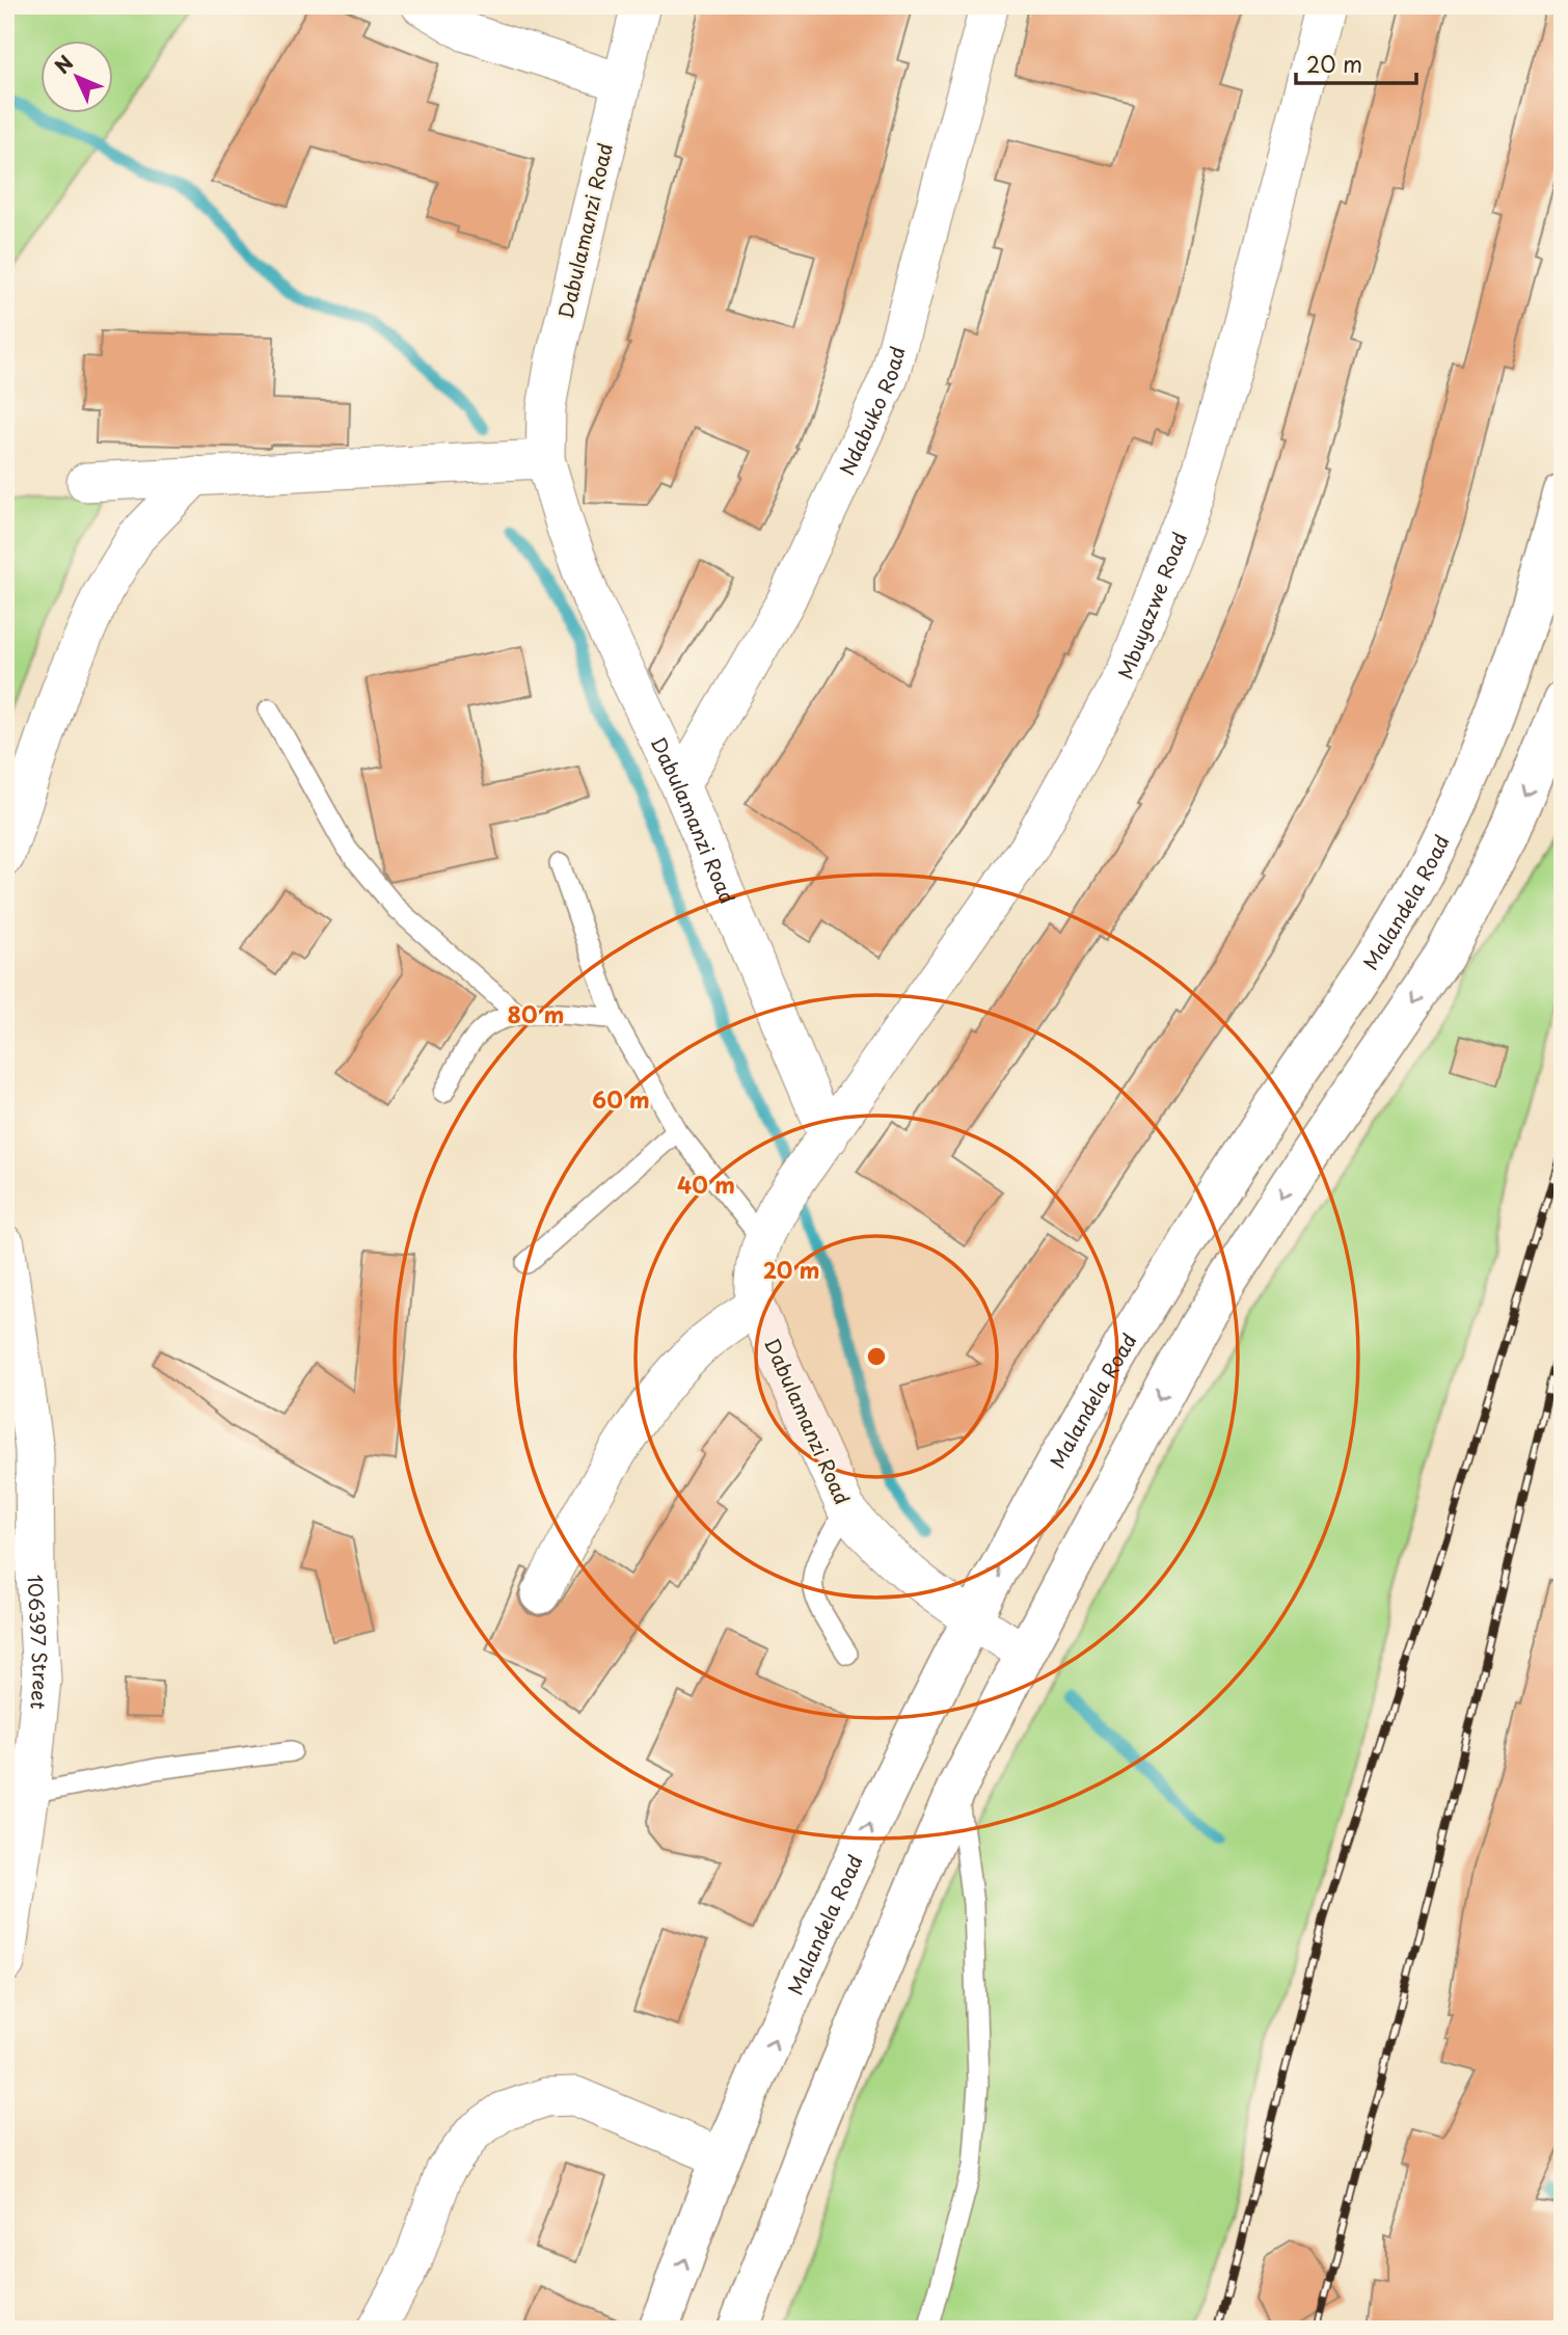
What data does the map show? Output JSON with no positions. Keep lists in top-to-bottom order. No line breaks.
{"streets":{"main road":["Malandela Road"],"street":["Dabulamanzi Road","Ndabuko Road","Mbuyazwe Road","106397 Street"]},"crossings":[["Dabulamanzi Road","Ndabuko Road"],["Dabulamanzi Road","Mbuyazwe Road"],["Dabulamanzi Road","Malandela Road"]],"scale_bar":"20 m","north":"top left","rings":["80 m","60 m","40 m","20 m"]}
